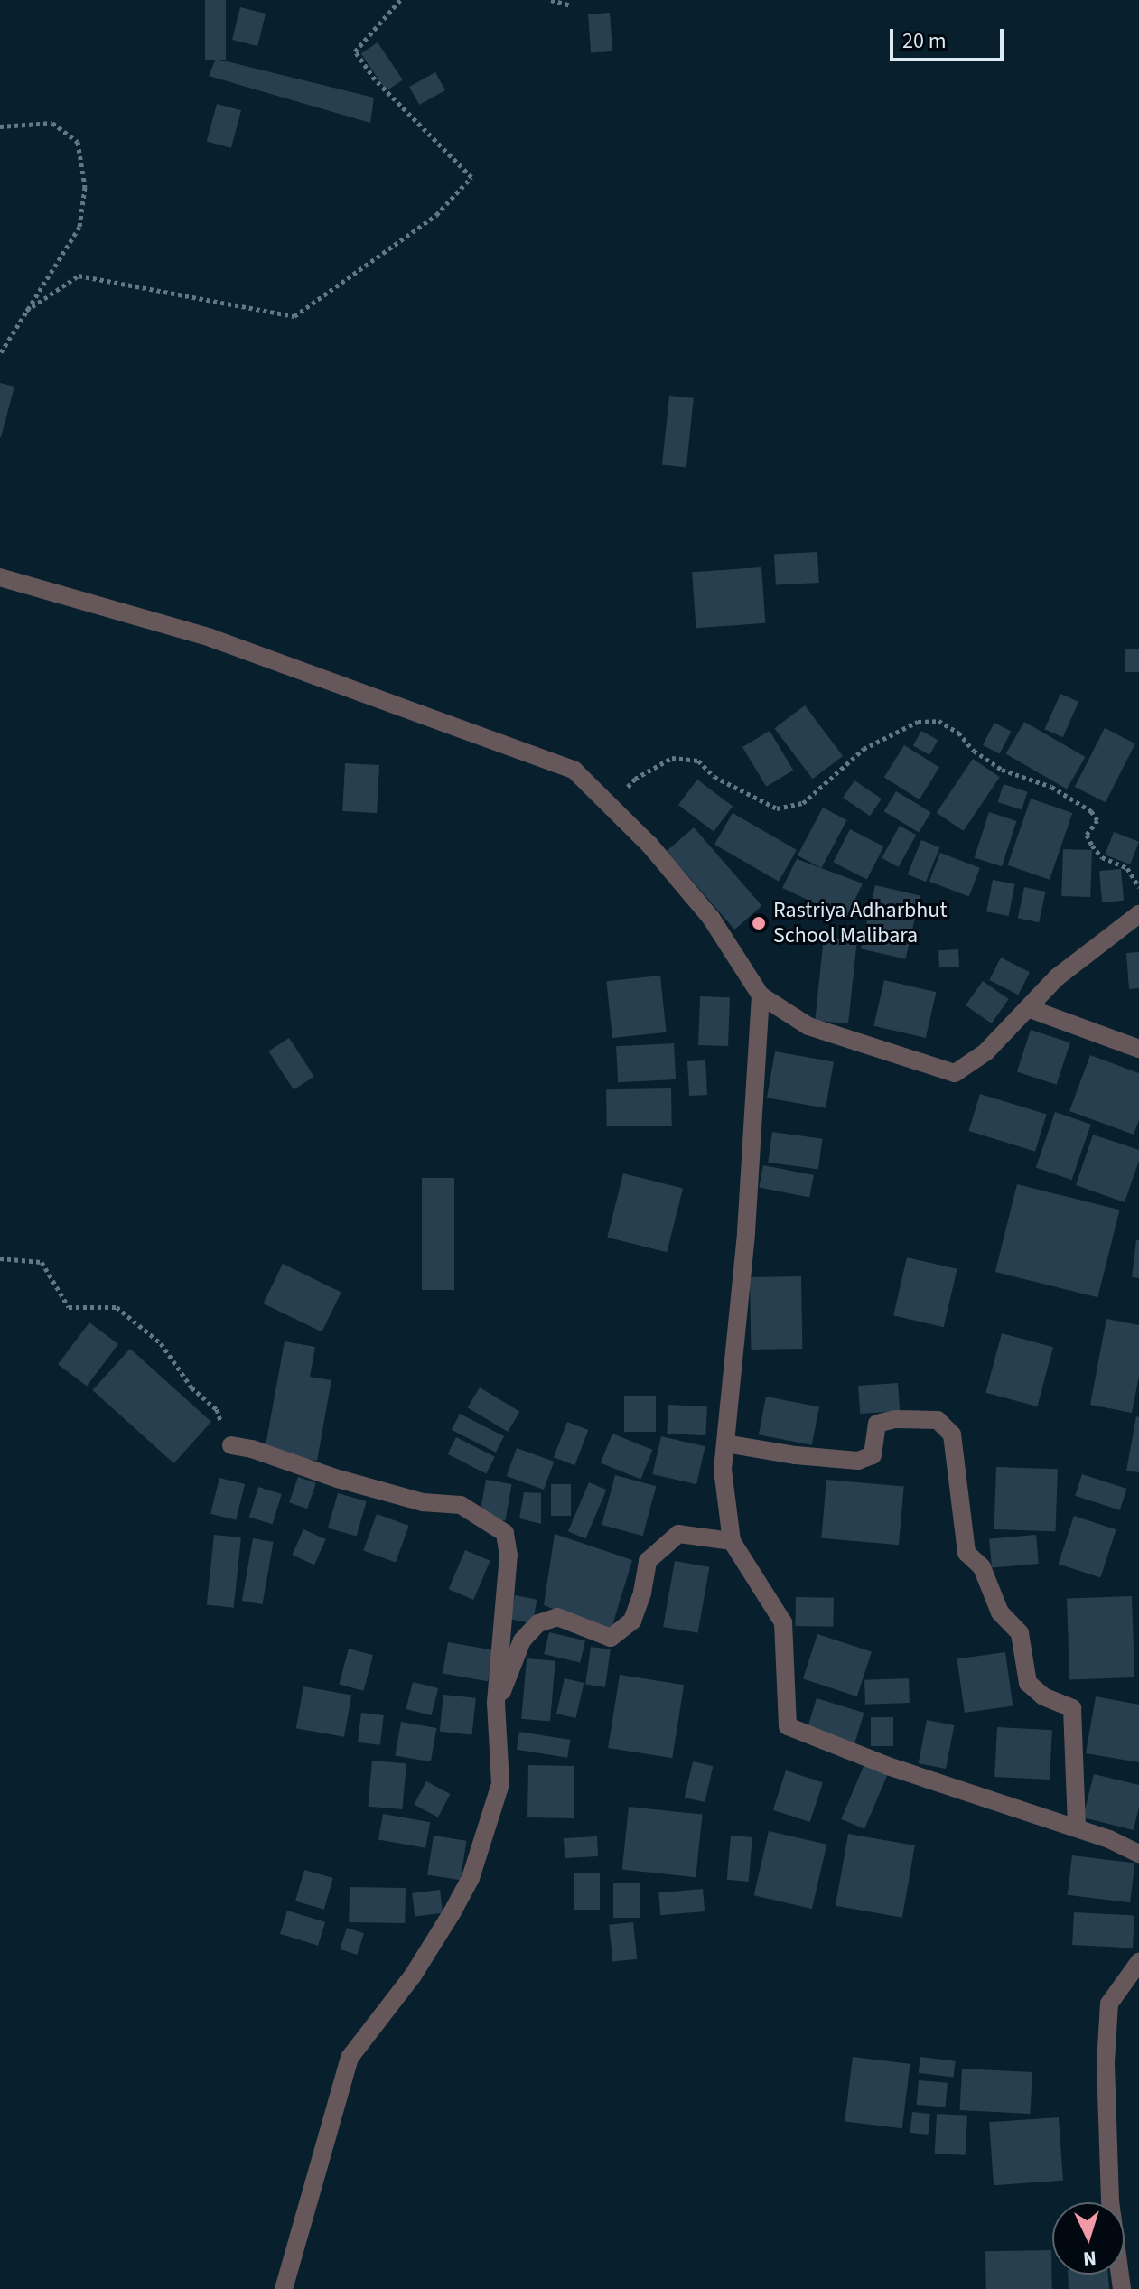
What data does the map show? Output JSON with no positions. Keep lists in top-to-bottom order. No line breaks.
{"places":["Rastriya Adharbhut School Malibara"],"scale_bar":"20 m","north":"bottom"}
